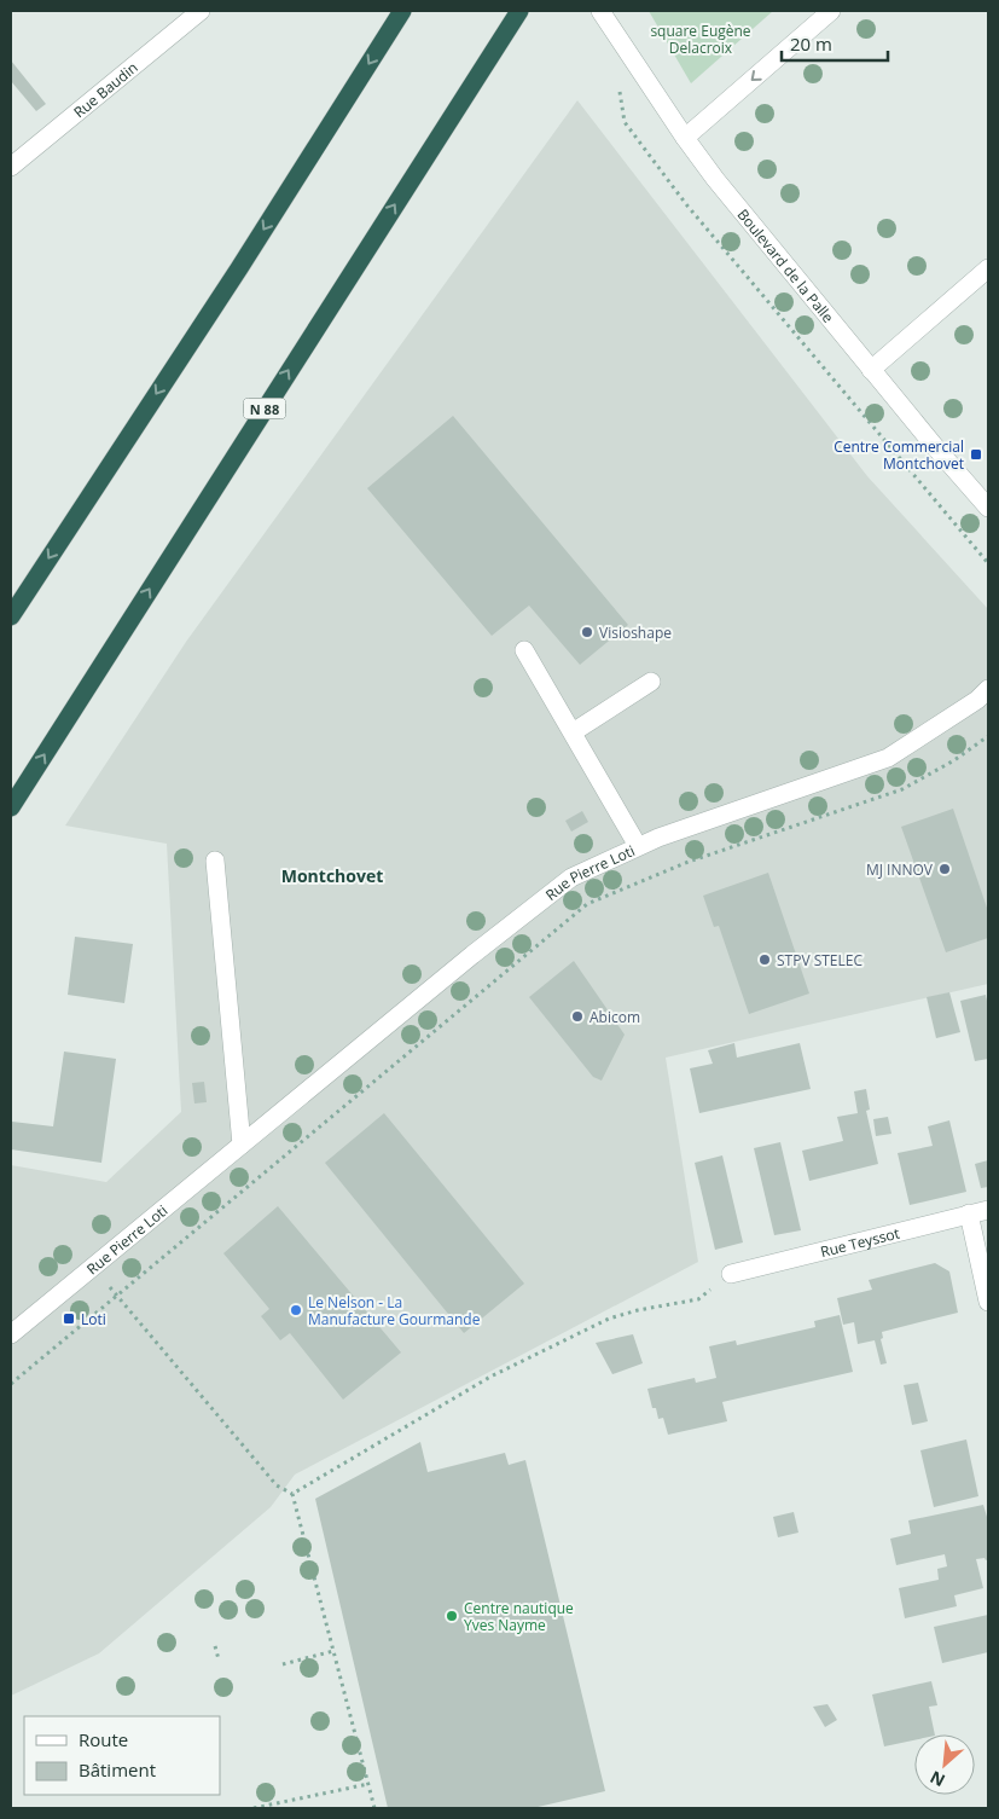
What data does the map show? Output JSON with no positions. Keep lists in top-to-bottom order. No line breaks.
{"streets":{"highway":["N 88"],"street":["Rue Baudin","Boulevard de la Palle","Rue Pierre Loti","Rue Teyssot"]},"districts":["Montchovet"],"parks":["square Eugène Delacroix"],"places":{"transit":["Centre Commercial Montchovet","Loti"],"other":["Visioshape","MJ INNOV","STPV STELEC","Abicom","Le Nelson - La Manufacture Gourmande","Centre nautique Yves Nayme"]},"legend":["Route","Bâtiment"],"scale_bar":"20 m","north":"bottom left"}
